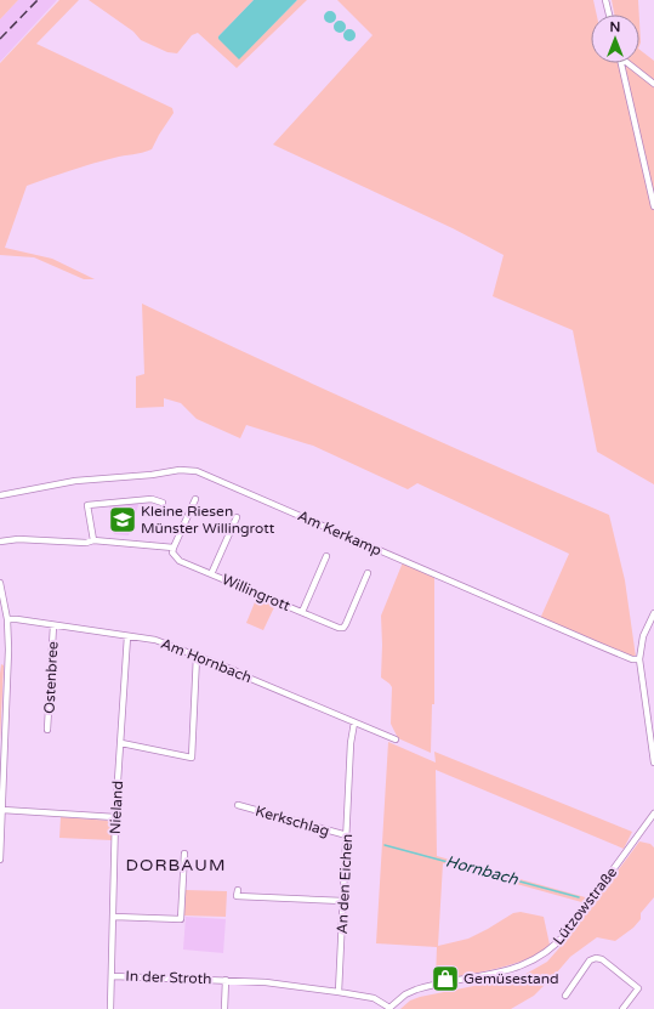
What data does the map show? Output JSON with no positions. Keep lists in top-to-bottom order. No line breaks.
{"streets":{"street":["Am Kerkamp","Willingrott","Am Hornbach","Ostenbree","Nieland","Kerkschlag","An den Eichen","Lützowstraße","In der Stroth"]},"crossings":[["Am Hornbach","Ostenbree"],["Am Hornbach","Nieland"],["Am Hornbach","An den Eichen"],["Nieland","In der Stroth"],["Kerkschlag","An den Eichen"],["An den Eichen","In der Stroth"]],"districts":["DORBAUM"],"water":["Hornbach"],"places":{"school or university":["Kleine Riesen Münster Willingrott"],"shop":["Gemüsestand"]},"north":"top"}
